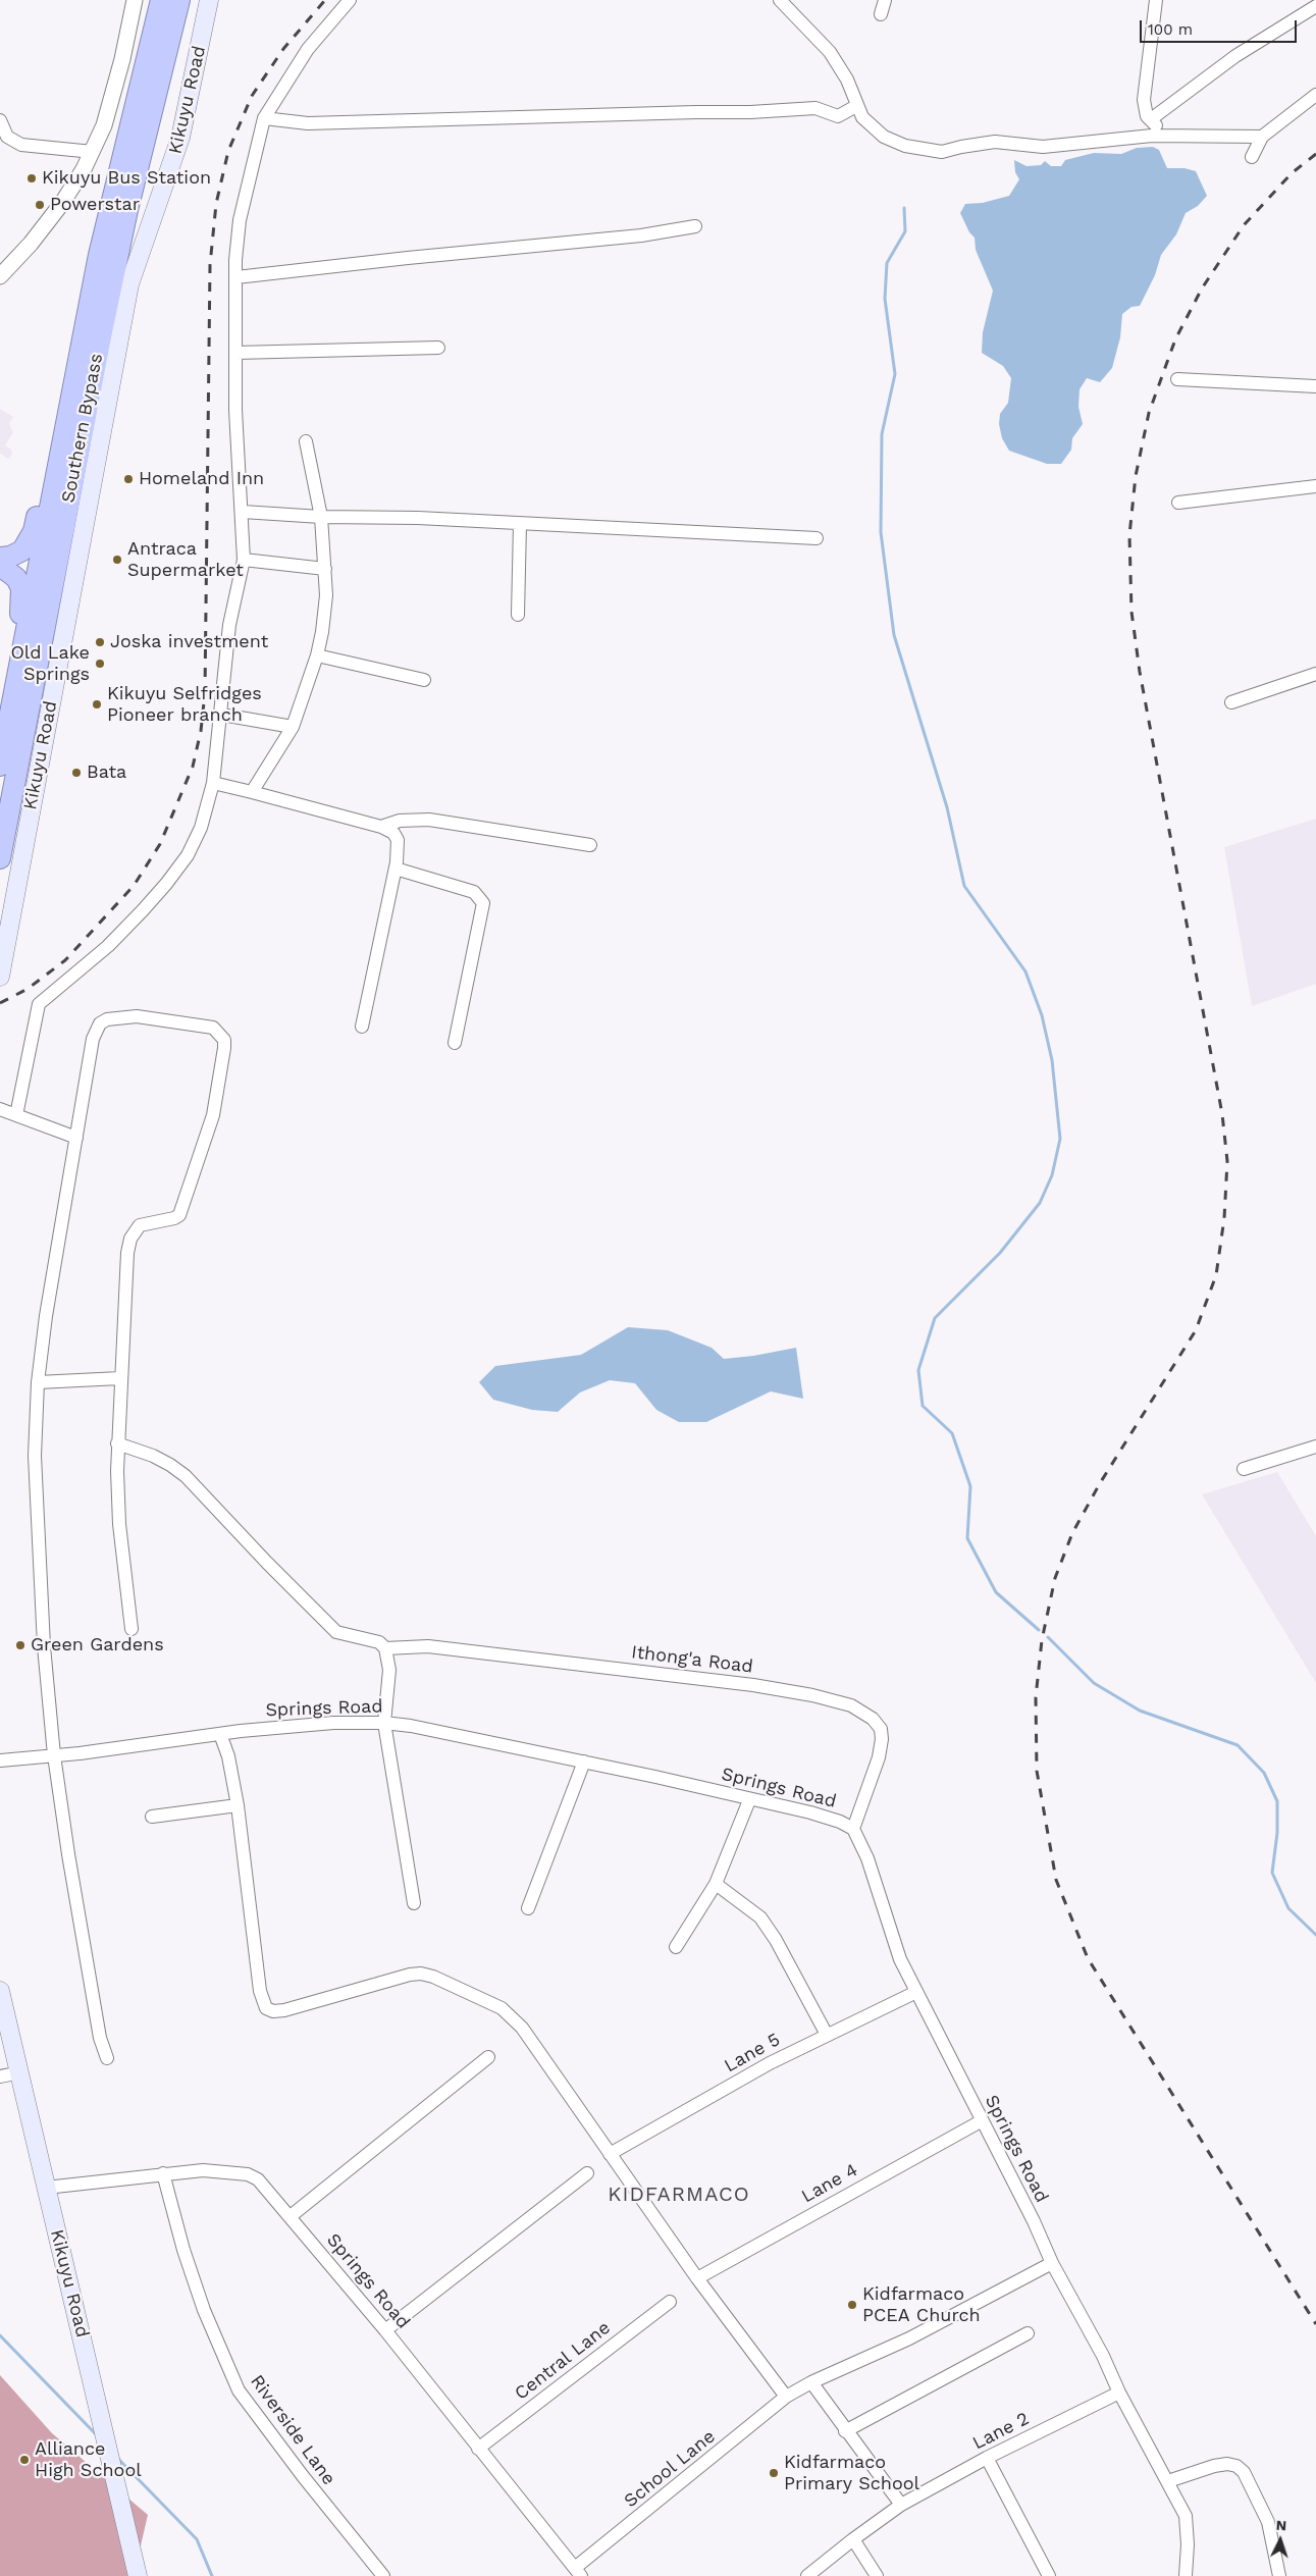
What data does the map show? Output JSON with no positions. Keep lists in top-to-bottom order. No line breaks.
{"streets":{"highway":["Southern Bypass"],"main road":["Kikuyu Road"],"street":["Ithong'a Road","Springs Road","Lane 5","Lane 4","Central Lane","Riverside Lane","Lane 2","School Lane"]},"crossings":[["Kikuyu Road","Springs Road"],["Ithong'a Road","Springs Road"],["Springs Road","Lane 5"],["Springs Road","Lane 4"],["Springs Road","Central Lane"],["Springs Road","Riverside Lane"],["Springs Road","Lane 2"],["Springs Road","School Lane"]],"districts":["KIDFARMACO"],"places":["Kikuyu Bus Station","Powerstar","Homeland Inn","Antraca Supermarket","Joska investment","Old Lake Springs","Kikuyu Selfridges Pioneer branch","Bata","Green Gardens","Kidfarmaco PCEA Church","Alliance High School","Kidfarmaco Primary School"],"scale_bar":"100 m","north":"top"}
